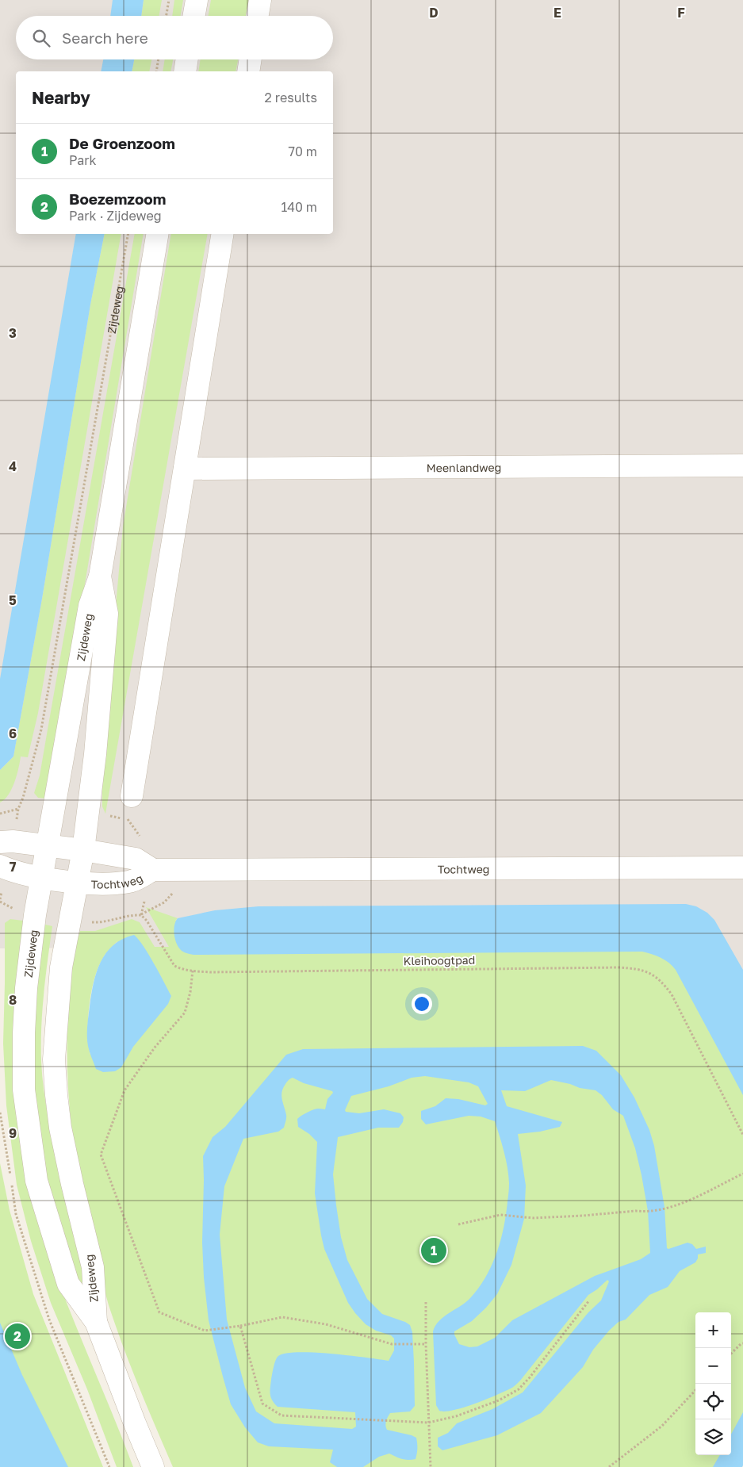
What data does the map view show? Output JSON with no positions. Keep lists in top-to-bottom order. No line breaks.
{"streets":{"street":["Zijdeweg","Meenlandweg","Tochtweg"],"path":["Kleihoogtpad"]},"crossings":[["Zijdeweg","Tochtweg"]],"page":{"search":"Search here","heading":["Nearby","2 results"],"list":[{"mark":"1","name":"De Groenzoom","note":"Park","value":"70 m"},{"mark":"2","name":"Boezemzoom","note":"Park · Zijdeweg","value":"140 m"}],"pins":["1","2"],"map_buttons":["+","−"]},"grid":{"columns":["D","E","F"],"rows":["3","4","5","6","7","8","9"]}}
